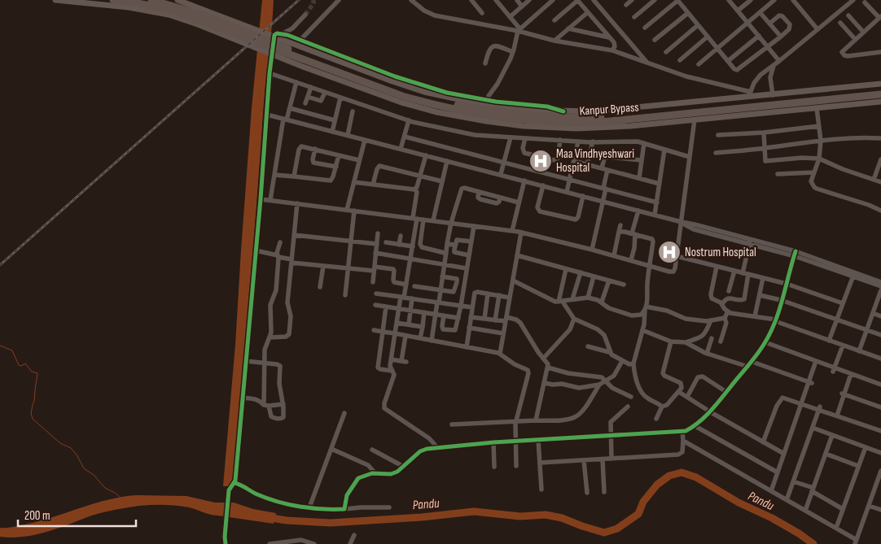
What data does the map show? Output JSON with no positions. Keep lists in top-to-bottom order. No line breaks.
{"streets":{"highway":["Kanpur Bypass"]},"water":["Pandu"],"places":{"hospital":["Maa Vindhyeshwari Hospital","Nostrum Hospital"]},"scale_bar":"200 m"}
